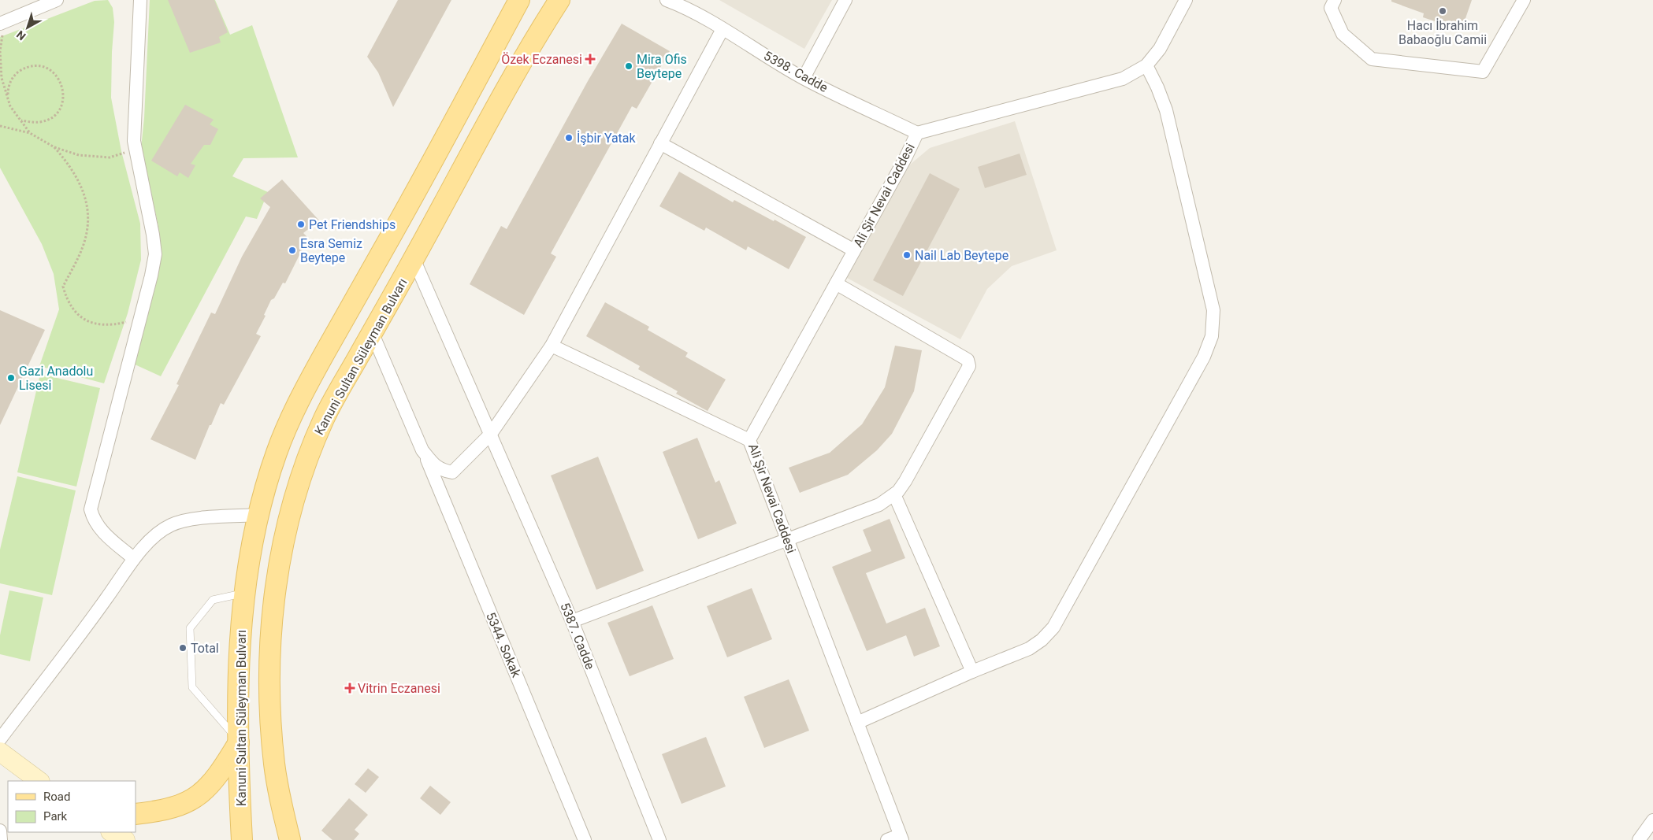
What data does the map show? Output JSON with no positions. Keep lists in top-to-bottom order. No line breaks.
{"streets":{"main road":["Kanuni Sultan Süleyman Bulvarı"],"street":["5398. Cadde","Ali Şir Nevai Caddesi","5387. Cadde","5344. Sokak"]},"crossings":[["5398. Cadde","Ali Şir Nevai Caddesi"],["Kanuni Sultan Süleyman Bulvarı","5387. Cadde"],["Kanuni Sultan Süleyman Bulvarı","5344. Sokak"]],"places":{"other":["Hacı İbrahim Babaoğlu Camii","Mira Ofis Beytepe","İşbir Yatak","Pet Friendships","Esra Semiz Beytepe","Nail Lab Beytepe","Gazi Anadolu Lisesi","Total"],"health":["Özek Eczanesi","Vitrin Eczanesi"]},"legend":["Road","Park"],"north":"bottom left"}
